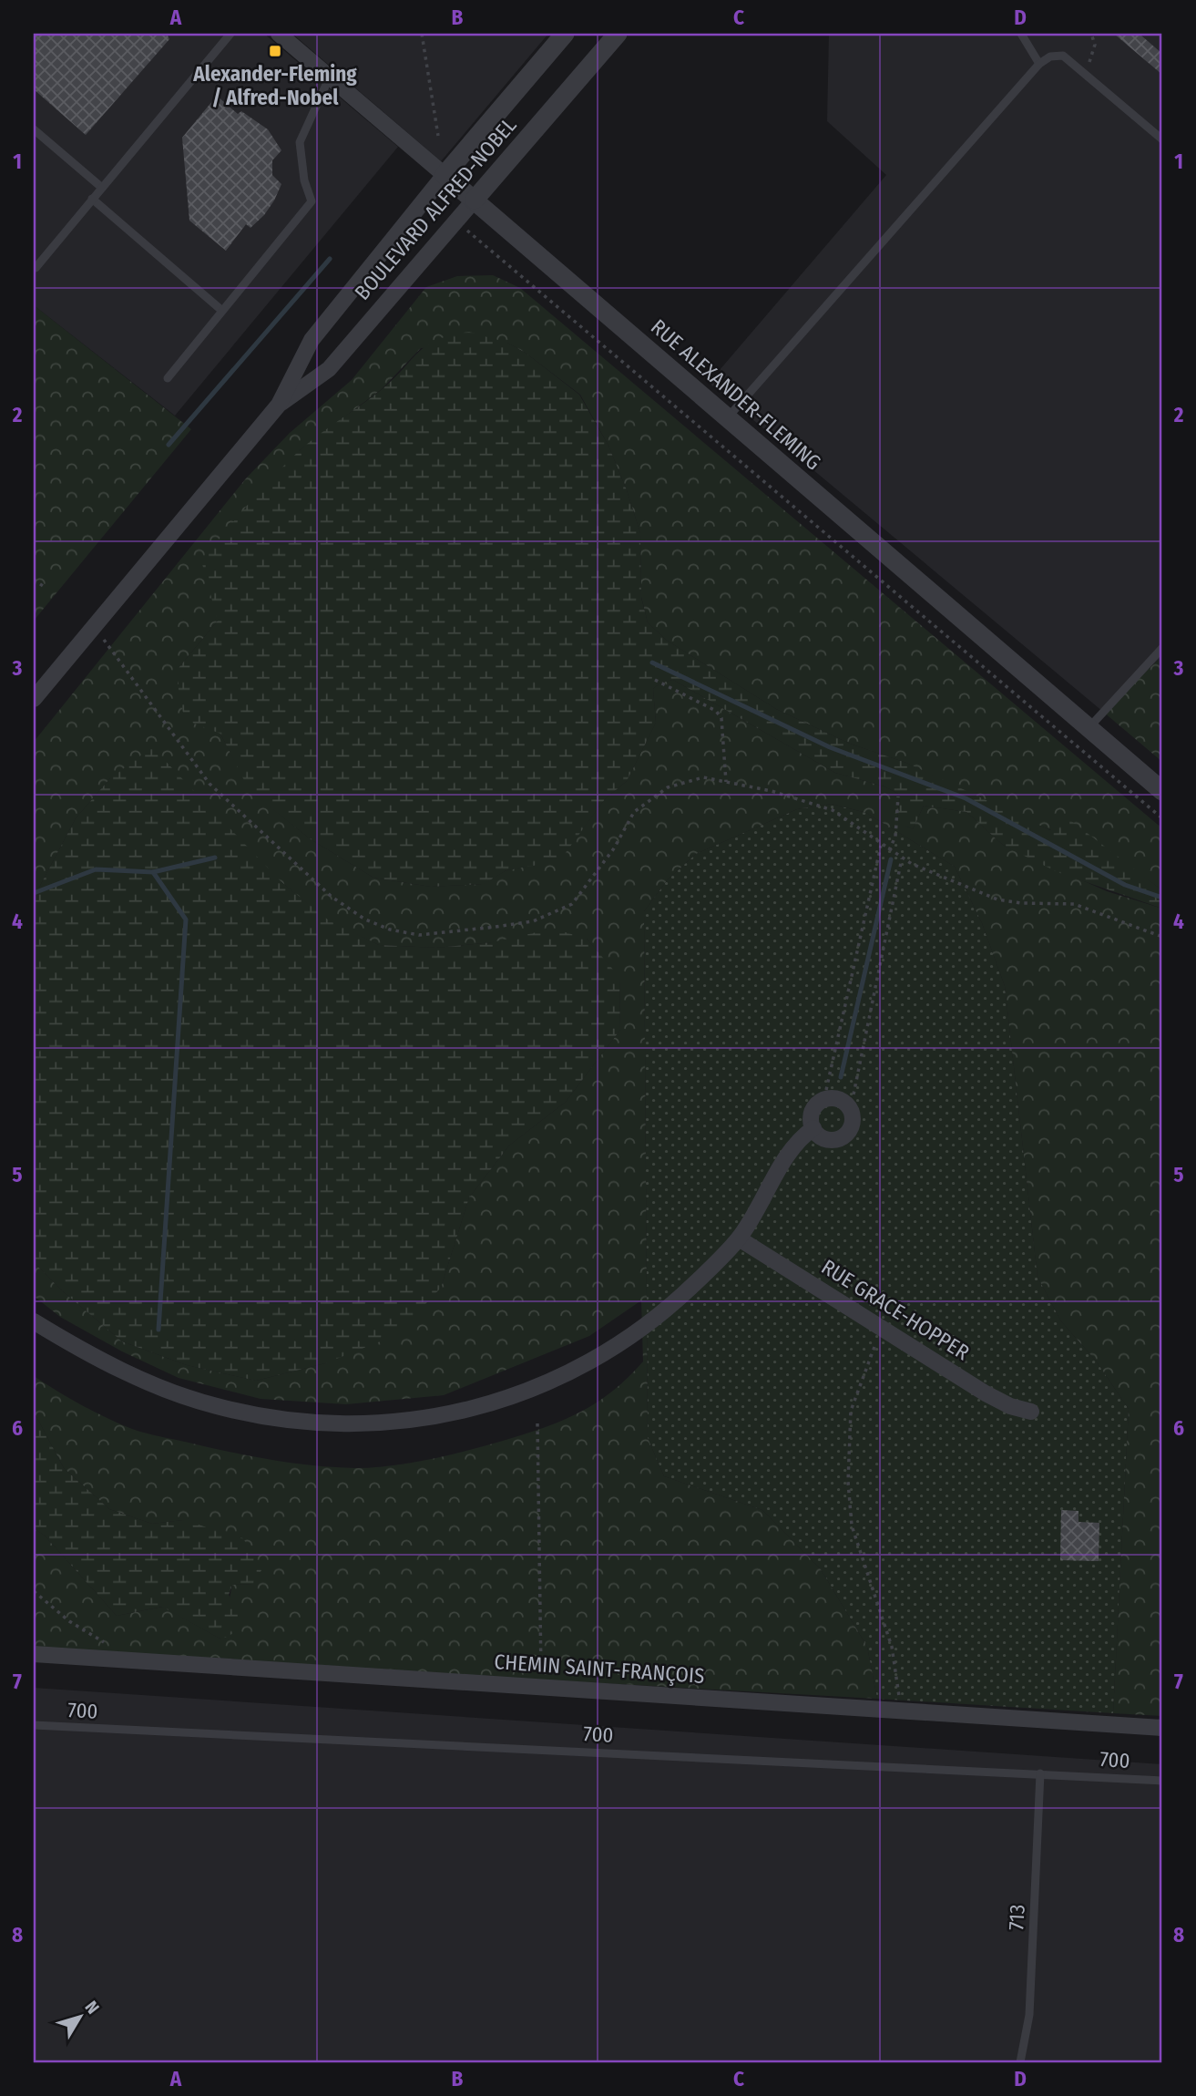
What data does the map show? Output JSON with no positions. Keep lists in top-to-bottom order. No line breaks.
{"streets":{"street":["BOULEVARD ALFRED-NOBEL","RUE ALEXANDER-FLEMING","RUE GRACE-HOPPER","CHEMIN SAINT-FRANÇOIS"],"lane":["700","713"]},"crossings":[["BOULEVARD ALFRED-NOBEL","RUE ALEXANDER-FLEMING"],["700","713"]],"places":{"transit":["Alexander-Fleming / Alfred-Nobel"]},"north":"top right","grid":{"columns":["A","B","C","D"],"rows":["1","2","3","4","5","6","7","8"]}}
